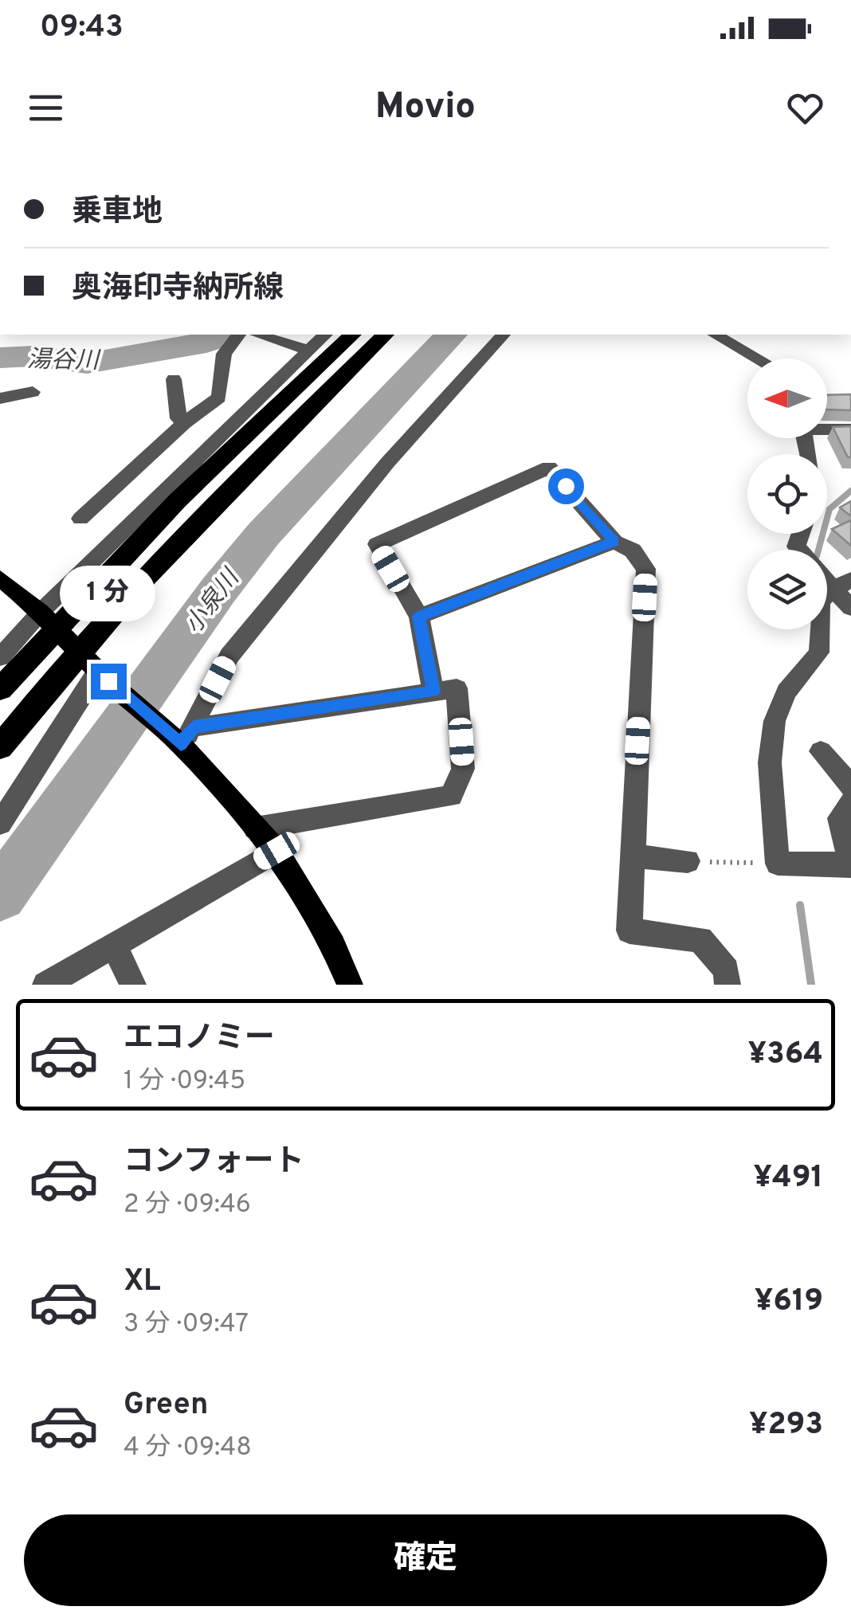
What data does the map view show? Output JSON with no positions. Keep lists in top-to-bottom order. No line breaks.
{"water":["湯谷川","小泉川"],"north":"left","page":{"status":"09:43","header":"Movio","banner":["乗車地","奥海印寺納所線"],"bubble":"1 分","list":[{"name":"エコノミー","note":"1 分 · 09:45","value":"¥364"},{"name":"コンフォート","note":"2 分 · 09:46","value":"¥491"},{"name":"XL","note":"3 分 · 09:47","value":"¥619"},{"name":"Green","note":"4 分 · 09:48","value":"¥293"}],"buttons":"確定"}}
